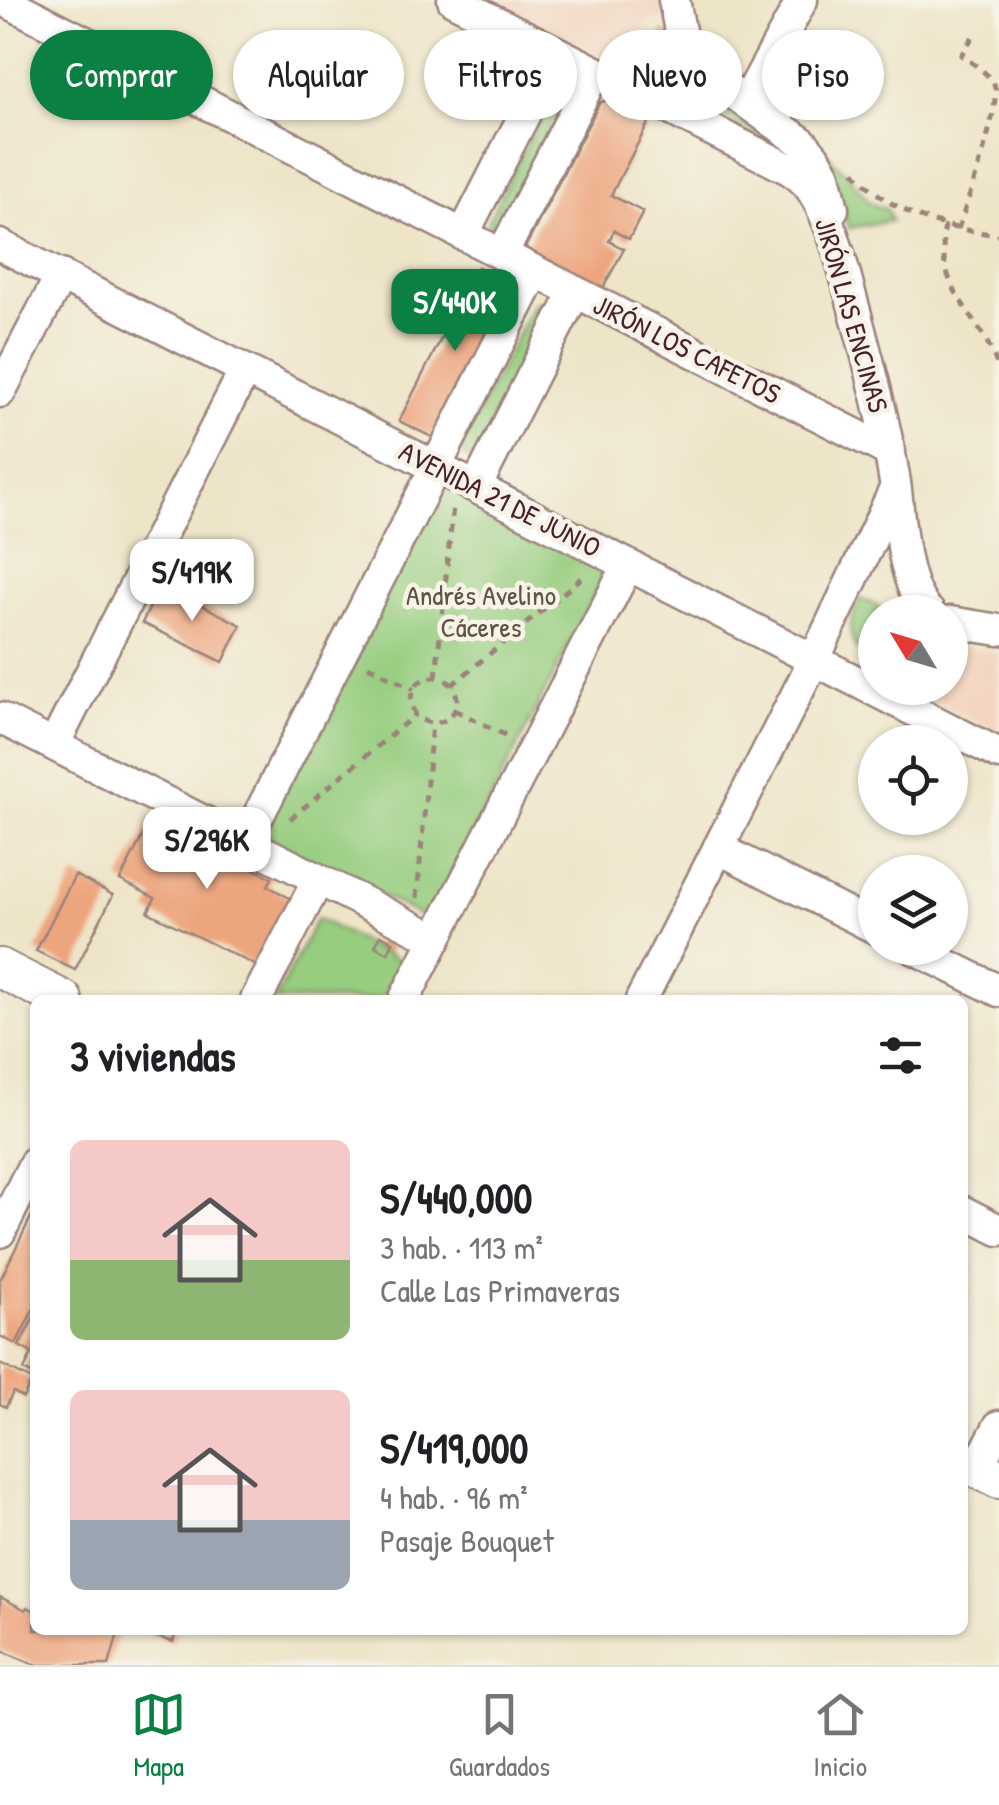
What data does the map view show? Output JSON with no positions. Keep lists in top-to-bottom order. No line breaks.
{"streets":{"street":["JIRÓN LAS ENCINAS","JIRÓN LOS CAFETOS","AVENIDA 21 DE JUNIO"]},"crossings":[["JIRÓN LAS ENCINAS","JIRÓN LOS CAFETOS"]],"parks":["Andrés Avelino Cáceres"],"north":"top left","page":{"chip":["Comprar","Alquilar","Filtros","Nuevo","Piso"],"price":["S/440K","S/419K","S/296K"],"heading":"3 viviendas","list":[{"name":"S/440,000","note":"3 hab. · 113 m² · Calle Las Primaveras"},{"name":"S/419,000","note":"4 hab. · 96 m² · Pasaje Bouquet"}],"tabs":["Mapa","Guardados","Inicio"]}}
